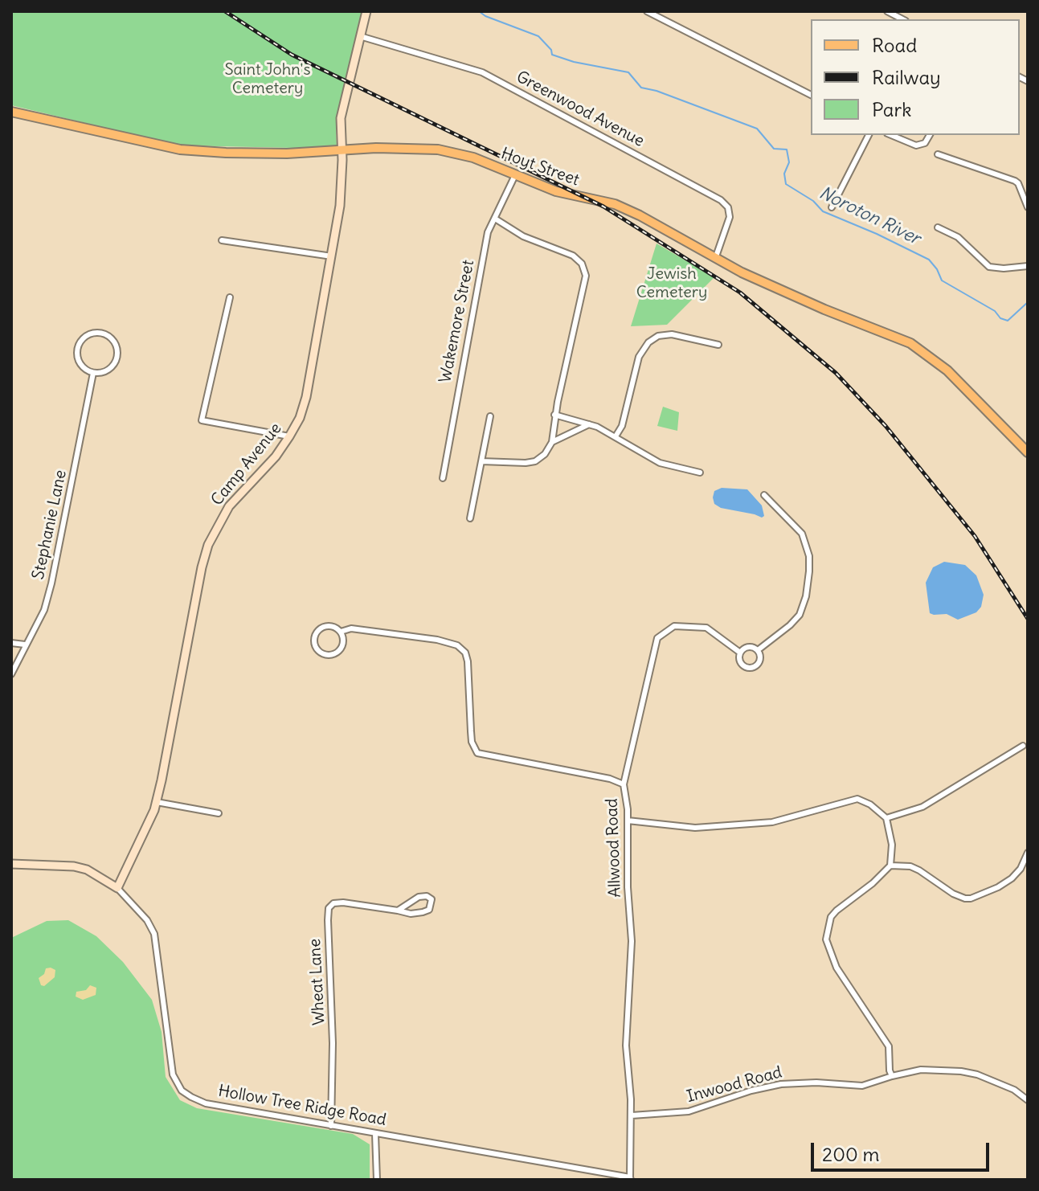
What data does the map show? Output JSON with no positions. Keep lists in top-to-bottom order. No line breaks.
{"streets":{"main road":["Hoyt Street"],"street":["Greenwood Avenue","Wakemore Street","Camp Avenue","Stephanie Lane","Allwood Road","Wheat Lane","Inwood Road","Hollow Tree Ridge Road"]},"crossings":[["Greenwood Avenue","Hoyt Street"],["Greenwood Avenue","Camp Avenue"],["Hoyt Street","Wakemore Street"],["Hoyt Street","Camp Avenue"],["Camp Avenue","Hollow Tree Ridge Road"],["Allwood Road","Inwood Road"],["Allwood Road","Hollow Tree Ridge Road"],["Wheat Lane","Hollow Tree Ridge Road"]],"water":["Noroton River"],"parks":["Saint John's Cemetery","Jewish Cemetery"],"legend":["Road","Railway","Park"],"scale_bar":"200 m"}
